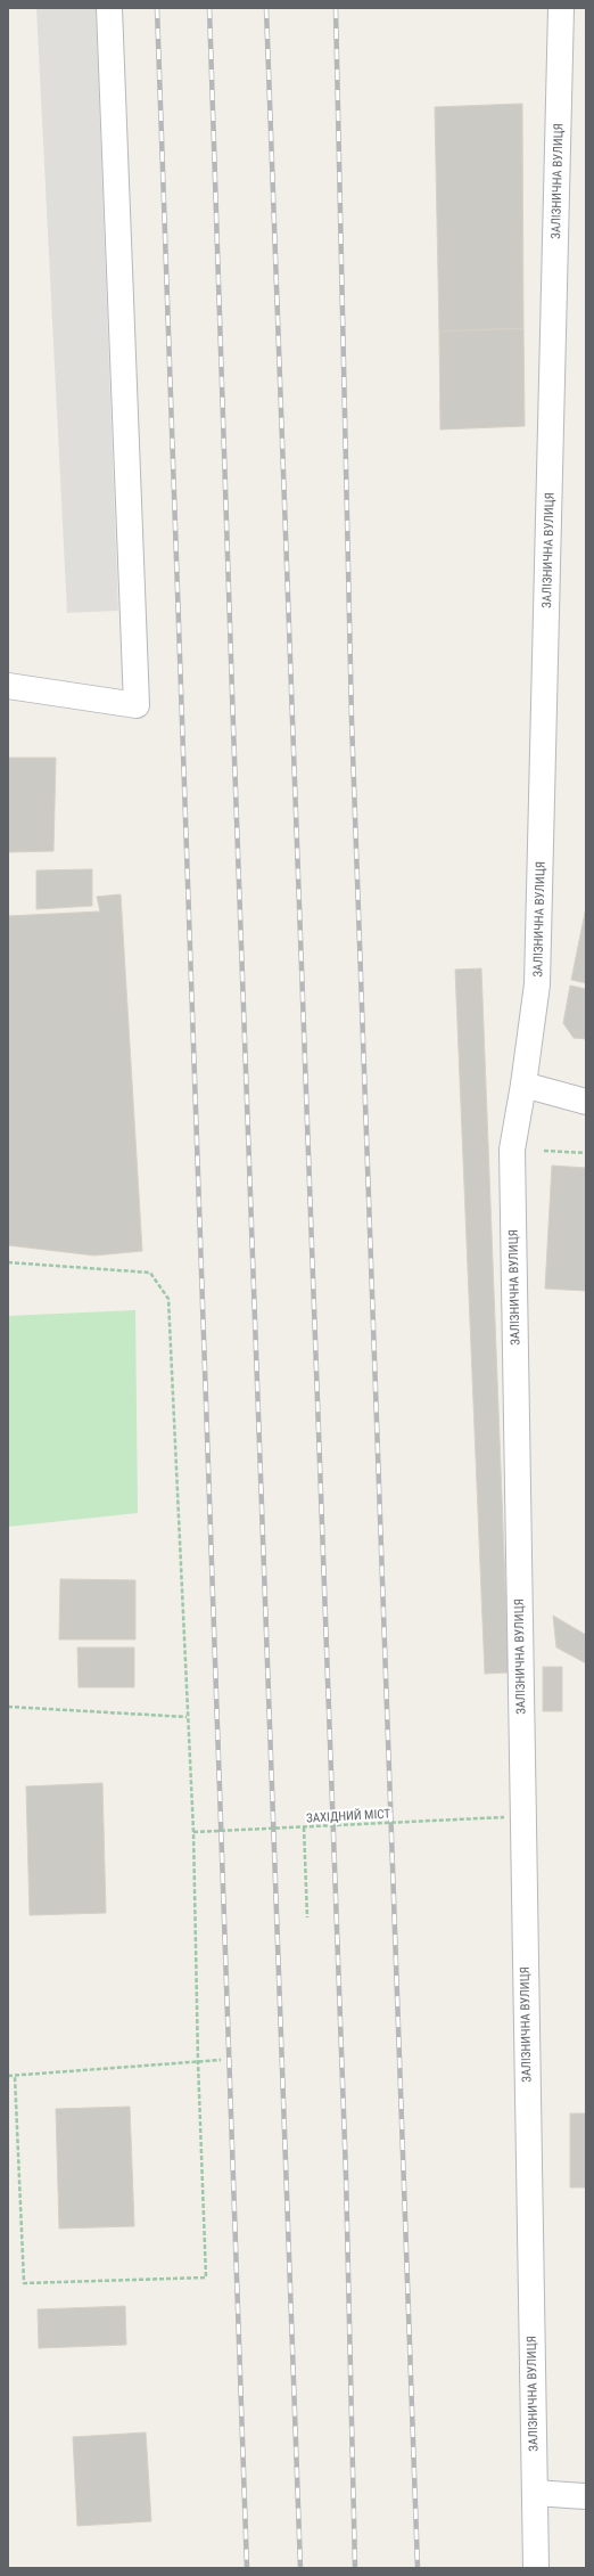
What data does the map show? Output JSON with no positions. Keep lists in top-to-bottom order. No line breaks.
{"streets":{"street":["ЗАЛІЗНИЧНА ВУЛИЦЯ"],"path":["ЗАХІДНИЙ МІСТ"]}}
